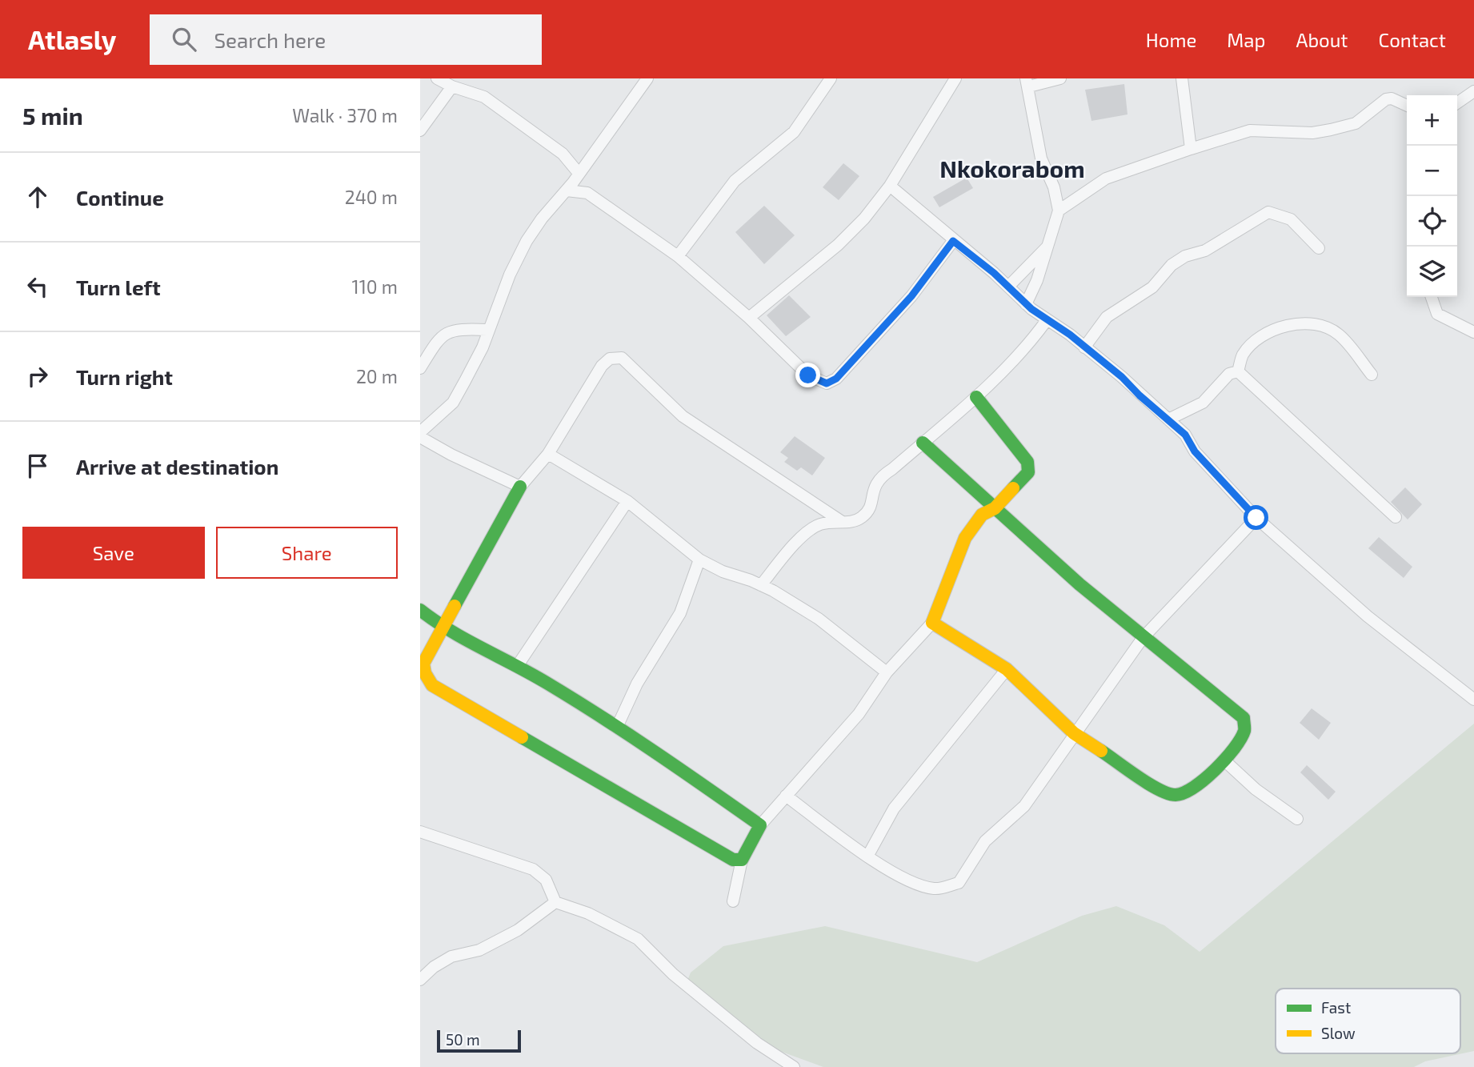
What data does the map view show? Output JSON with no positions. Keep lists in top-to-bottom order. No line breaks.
{"districts":["Nkokorabom"],"legend":["Fast","Slow"],"scale_bar":"50 m","page":{"header":"Atlasly","search":"Search here","nav":["Home","Map","About","Contact"],"heading":["5 min","Walk · 370 m"],"map_buttons":["+","−"],"list":[["Continue","240 m"],["Turn left","110 m"],["Turn right","20 m"],"Arrive at destination"],"buttons":["Save","Share"],"scale":"50 m"}}
